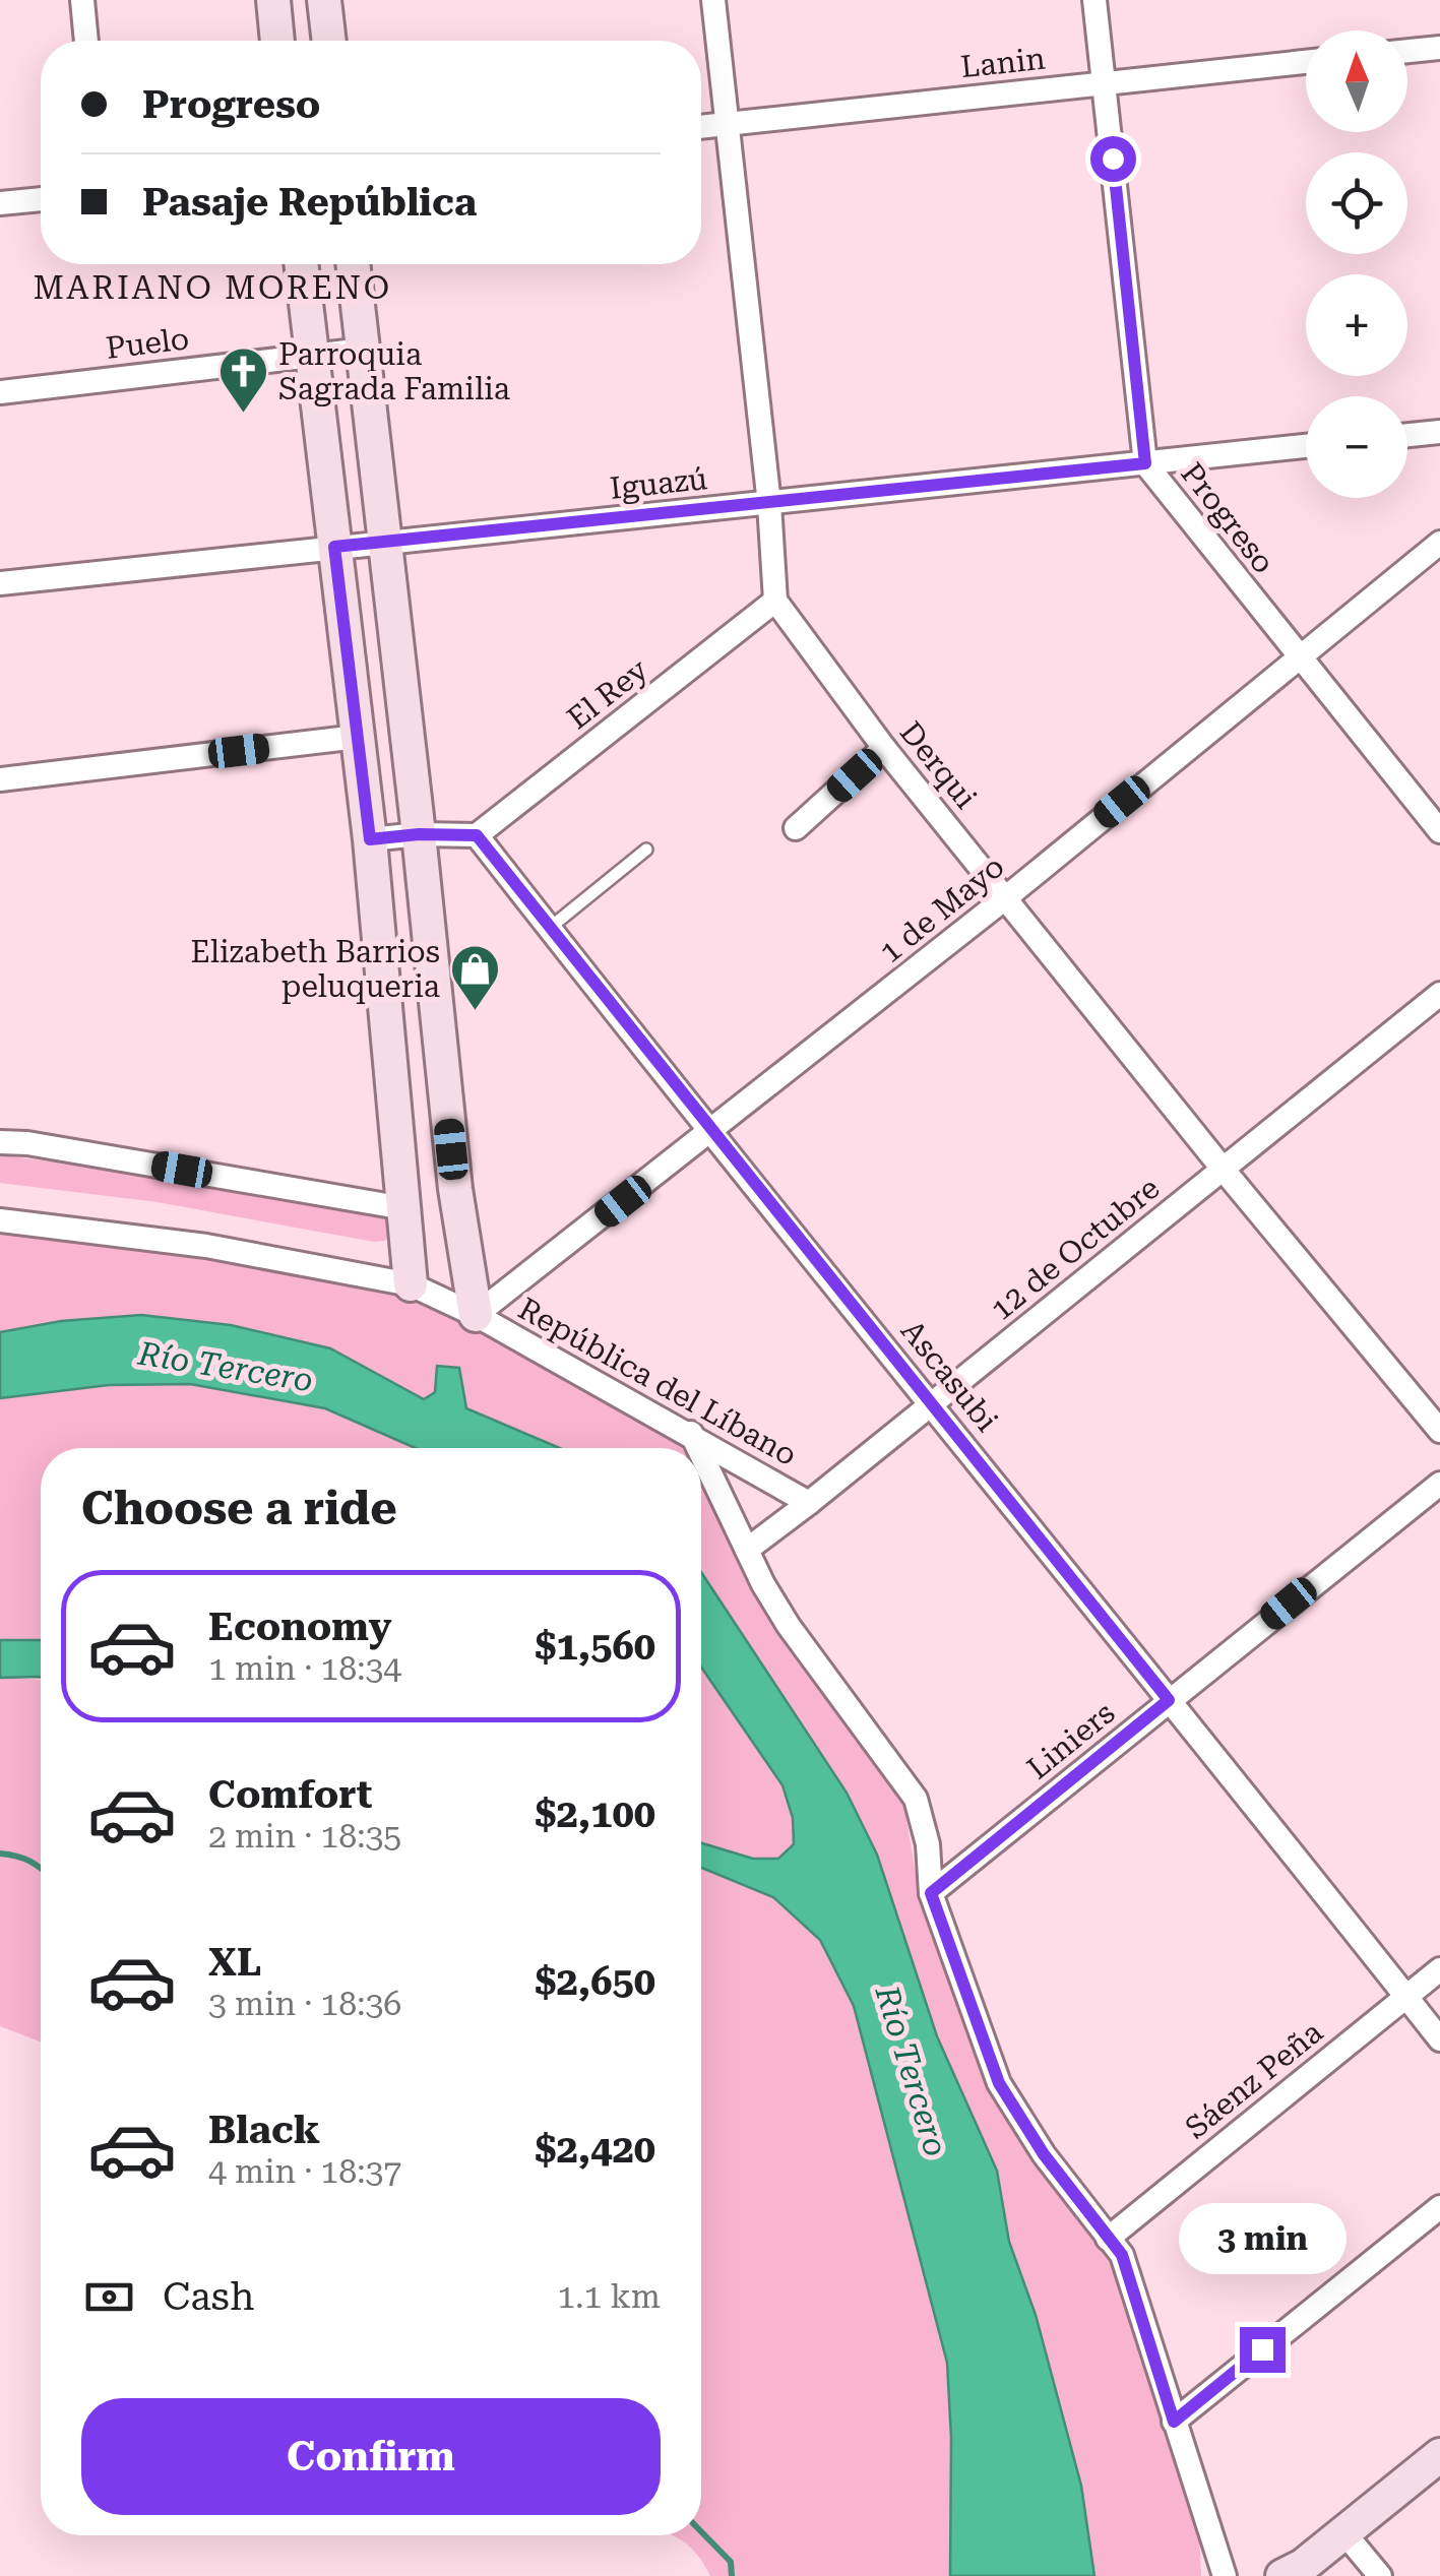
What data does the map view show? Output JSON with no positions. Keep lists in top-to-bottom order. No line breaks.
{"streets":{"street":["Lanin","Puelo","Iguazú","Progreso","El Rey","Derqui","1 de Mayo","12 de Octubre","Ascasubi","República del Líbano","Liniers","Sáenz Peña"]},"crossings":[["Lanin","Progreso"],["Iguazú","Progreso"],["Progreso","1 de Mayo"],["El Rey","Derqui"],["El Rey","Ascasubi"],["Derqui","1 de Mayo"],["Derqui","12 de Octubre"],["1 de Mayo","Ascasubi"],["1 de Mayo","República del Líbano"],["12 de Octubre","Ascasubi"],["12 de Octubre","República del Líbano"],["Ascasubi","Liniers"],["Ascasubi","Sáenz Peña"]],"districts":["MARIANO MORENO"],"water":["Río Tercero"],"places":{"church":["Parroquia Sagrada Familia"],"shop":["Elizabeth Barrios peluqueria"]},"north":"top","page":{"map_buttons":["+","−"],"banner":["Progreso","Pasaje República"],"heading":"Choose a ride","list":[{"name":"Economy","note":"1 min · 18:34","value":"$1,560"},{"name":"Comfort","note":"2 min · 18:35","value":"$2,100"},{"name":"XL","note":"3 min · 18:36","value":"$2,650"},{"name":"Black","note":"4 min · 18:37","value":"$2,420"}],"bubble":"3 min","pay":["Cash","1.1 km"],"buttons":"Confirm"}}
